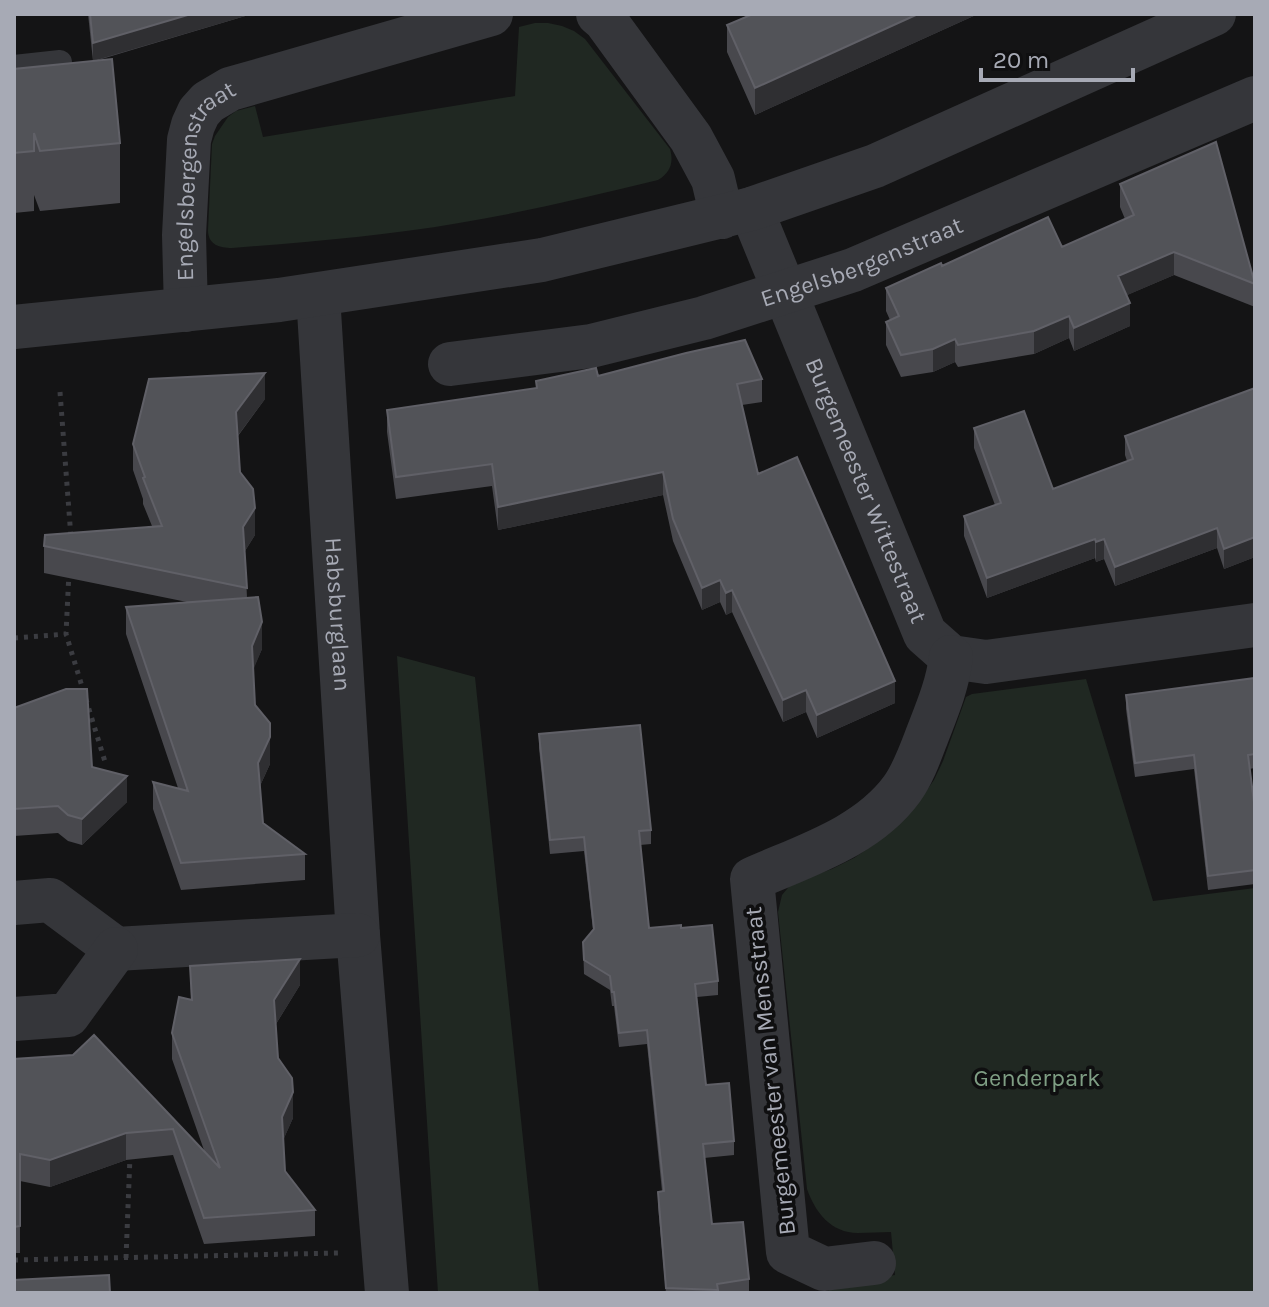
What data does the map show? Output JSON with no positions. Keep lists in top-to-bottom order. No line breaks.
{"streets":{"street":["Engelsbergenstraat","Burgemeester Wittestraat","Habsburglaan","Burgemeester van Mensstraat"]},"crossings":[["Engelsbergenstraat","Burgemeester Wittestraat"],["Engelsbergenstraat","Habsburglaan"],["Burgemeester Wittestraat","Burgemeester van Mensstraat"]],"parks":["Genderpark"],"scale_bar":"20 m"}
